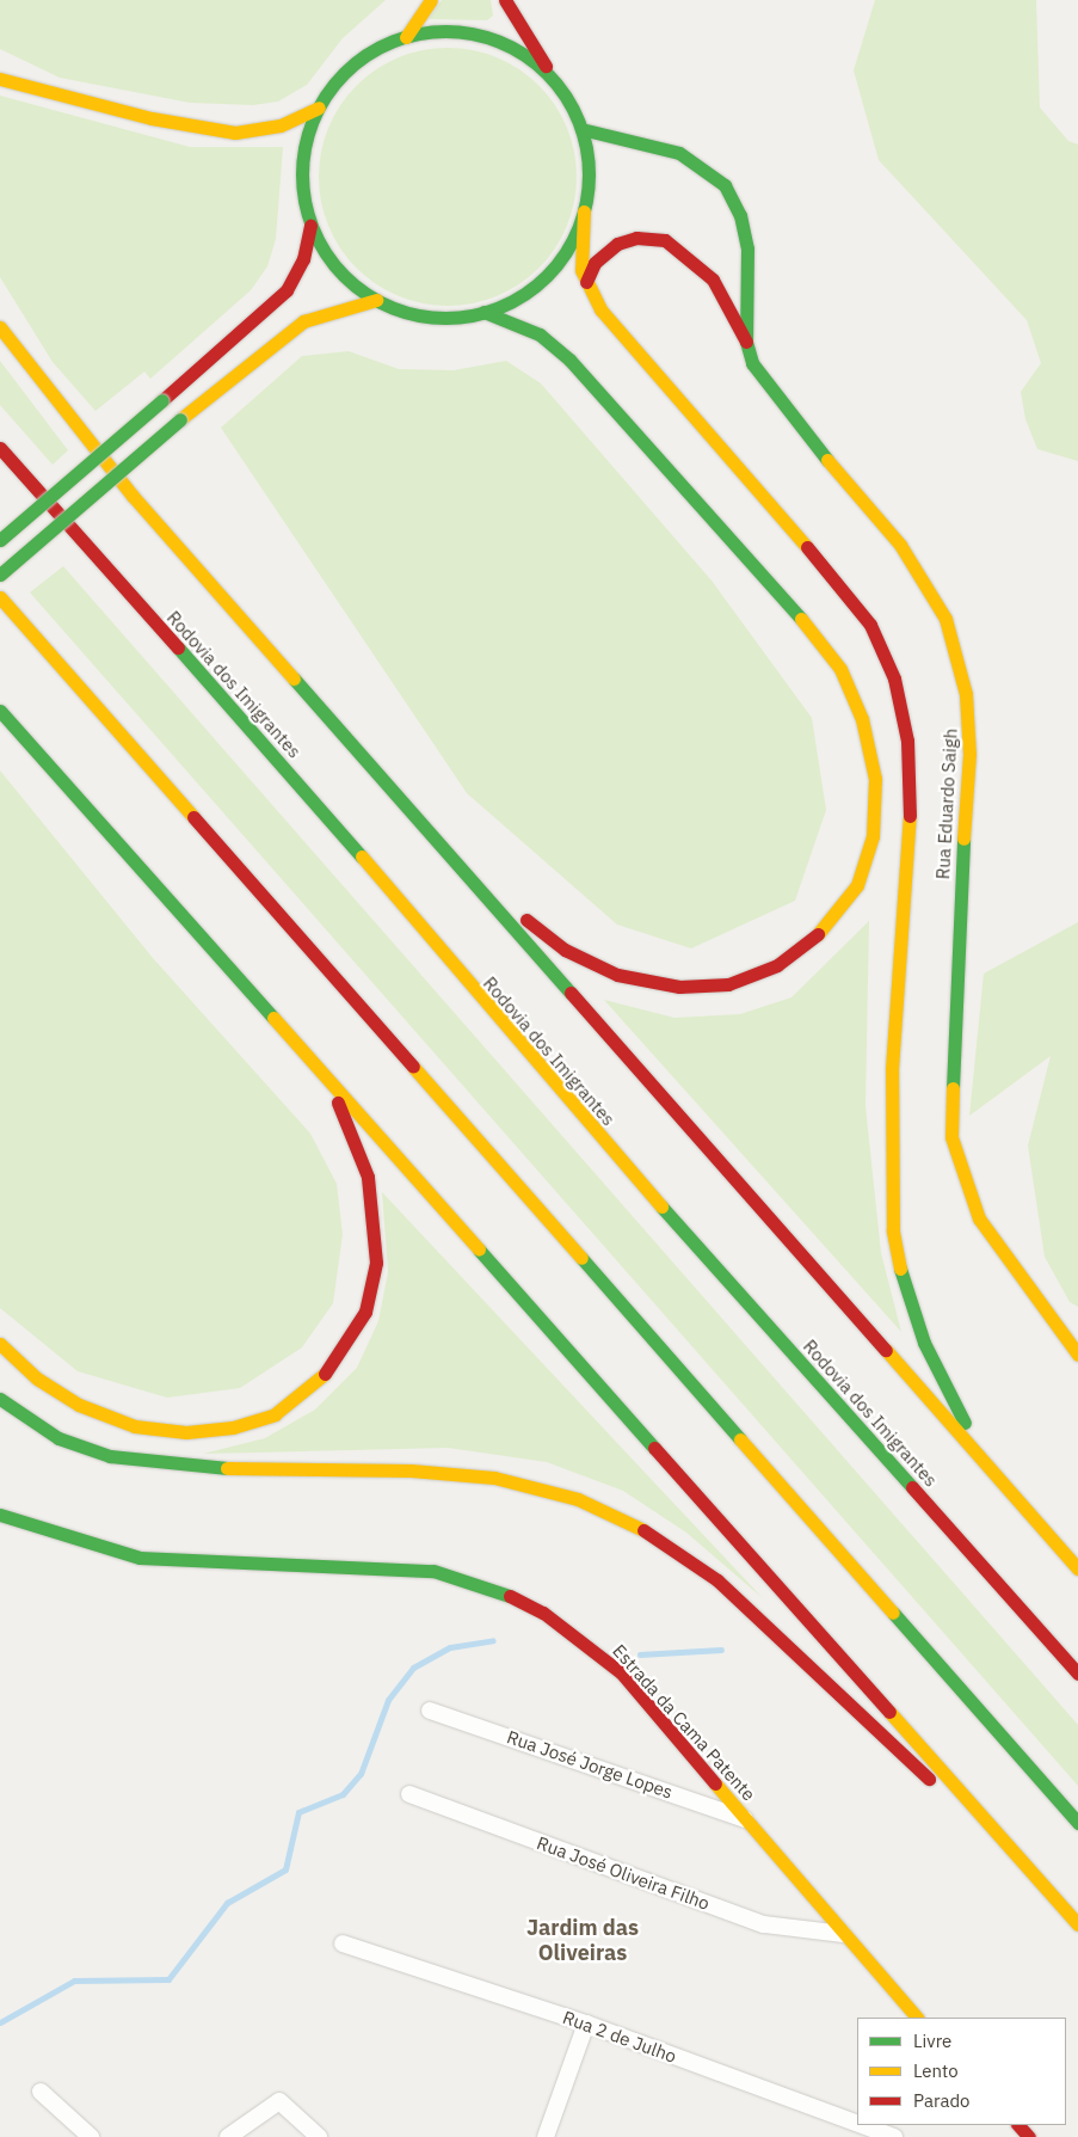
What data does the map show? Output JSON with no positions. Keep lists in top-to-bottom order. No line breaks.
{"streets":{"main road":["Rodovia dos Imigrantes","Rua Eduardo Saigh","Estrada da Cama Patente"],"street":["Rua José Jorge Lopes","Rua José Oliveira Filho","Rua 2 de Julho"]},"crossings":[["Estrada da Cama Patente","Rua José Jorge Lopes"],["Estrada da Cama Patente","Rua José Oliveira Filho"]],"districts":["Jardim das Oliveiras"],"legend":["Livre","Lento","Parado"]}
